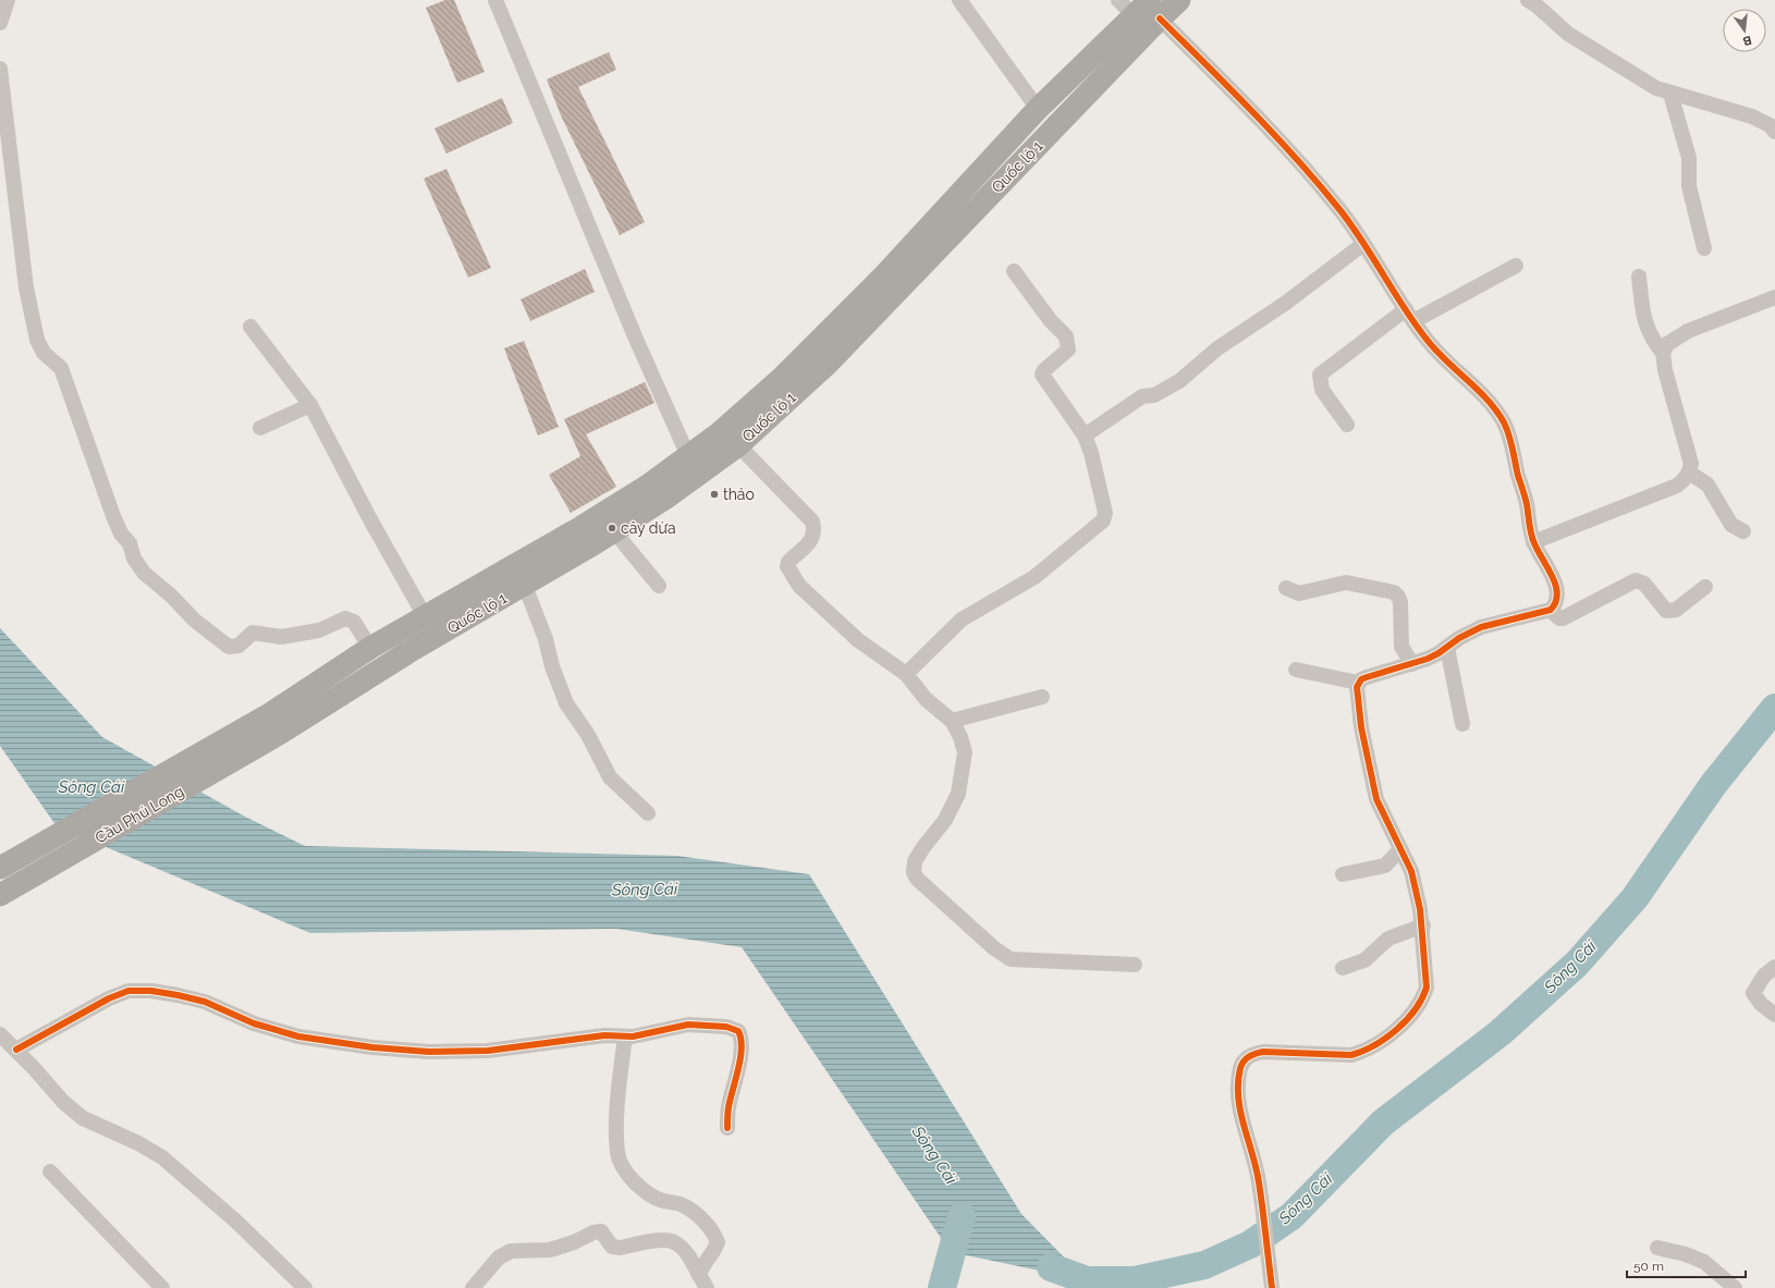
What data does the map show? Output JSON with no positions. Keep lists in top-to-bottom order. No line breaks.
{"streets":{"highway":["Quốc lộ 1","Cầu Phú Long"]},"crossings":[["Quốc lộ 1","Cầu Phú Long"]],"water":["Sông Cái"],"places":["thảo","cây dừa"],"scale_bar":"50 m","north":"bottom"}
